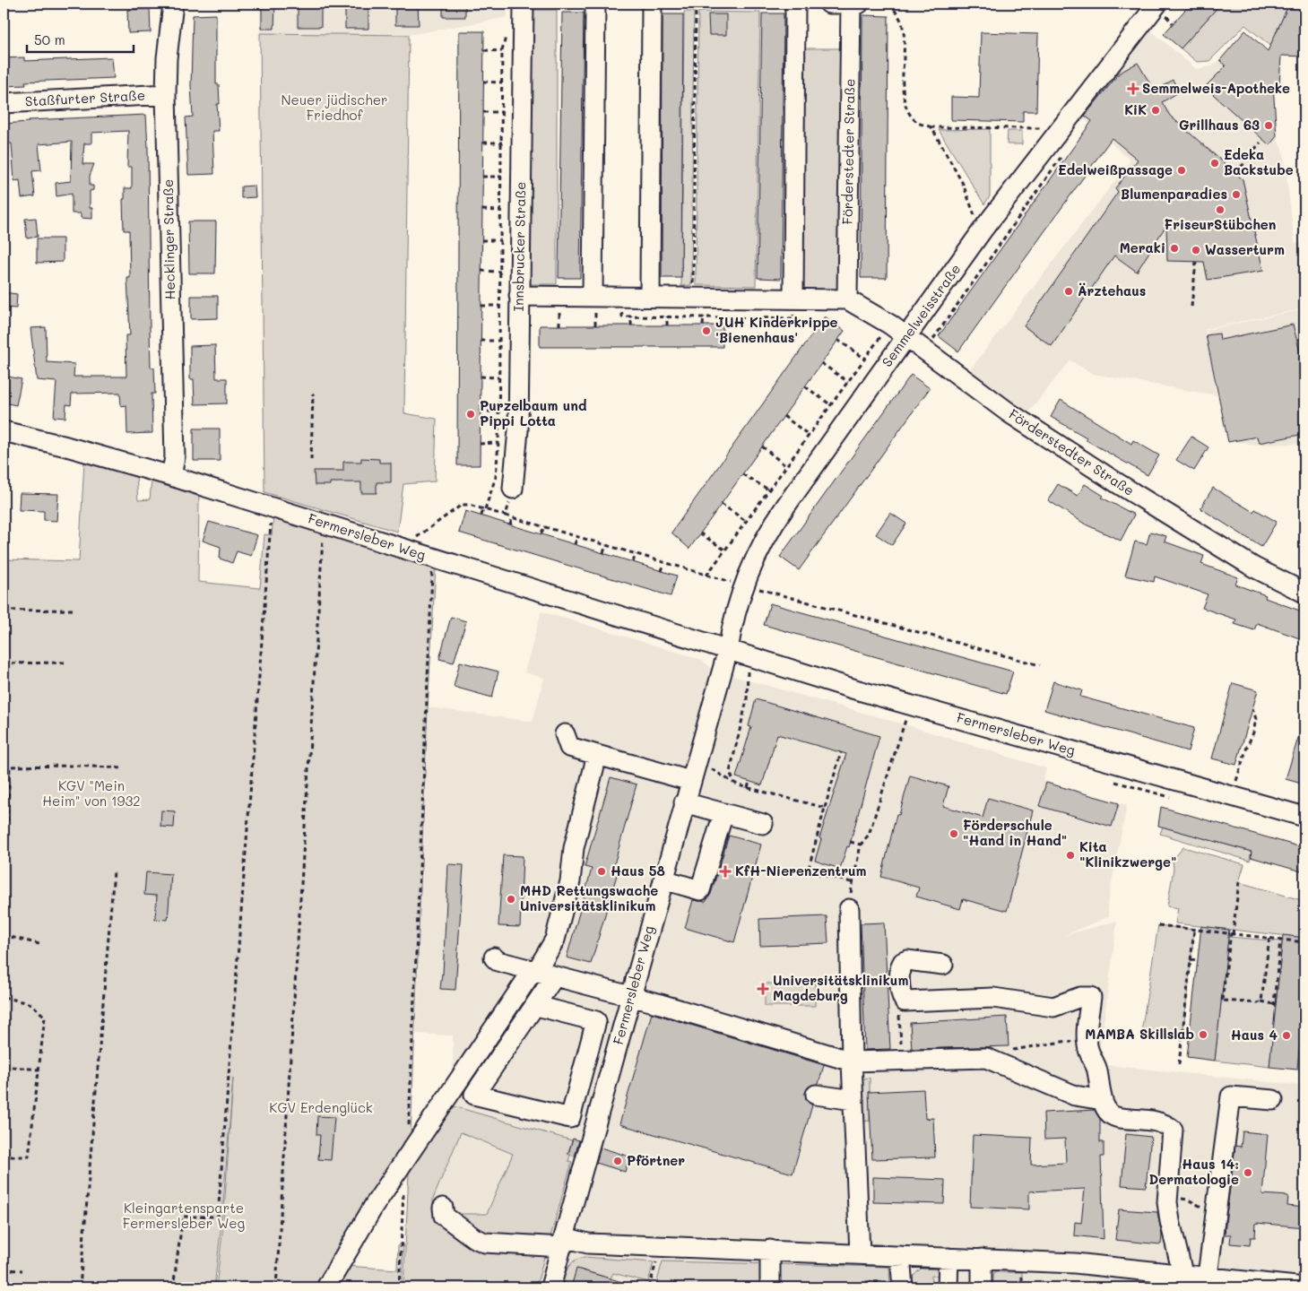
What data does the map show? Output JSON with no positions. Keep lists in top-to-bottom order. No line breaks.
{"streets":{"street":["Staßfurter Straße","Förderstedter Straße","Hecklinger Straße","Innsbrucker Straße","Semmelweisstraße","Fermersleber Weg"]},"crossings":[["Staßfurter Straße","Hecklinger Straße"],["Förderstedter Straße","Innsbrucker Straße"],["Förderstedter Straße","Semmelweisstraße"],["Hecklinger Straße","Fermersleber Weg"],["Semmelweisstraße","Fermersleber Weg"]],"parks":["Neuer jüdischer Friedhof","KGV \"Mein Heim\" von 1932","KGV Erdenglück","Kleingartensparte Fermersleber Weg"],"places":{"health":["Semmelweis-Apotheke","KfH-Nierenzentrum","Universitätsklinikum Magdeburg"],"other":["KiK","Grillhaus 63","Edeka Backstube","Edelweißpassage","Blumenparadies","FriseurStübchen","Meraki","Wasserturm","Ärztehaus","JUH Kinderkrippe 'Bienenhaus'","Purzelbaum und Pippi Lotta","Förderschule \"Hand in Hand\"","Kita \"Klinikzwerge\"","Haus 58","MHD Rettungswache Universitätsklinikum","MAMBA Skillslab","Haus 4","Pförtner","Haus 14: Dermatologie"]},"scale_bar":"50 m"}
